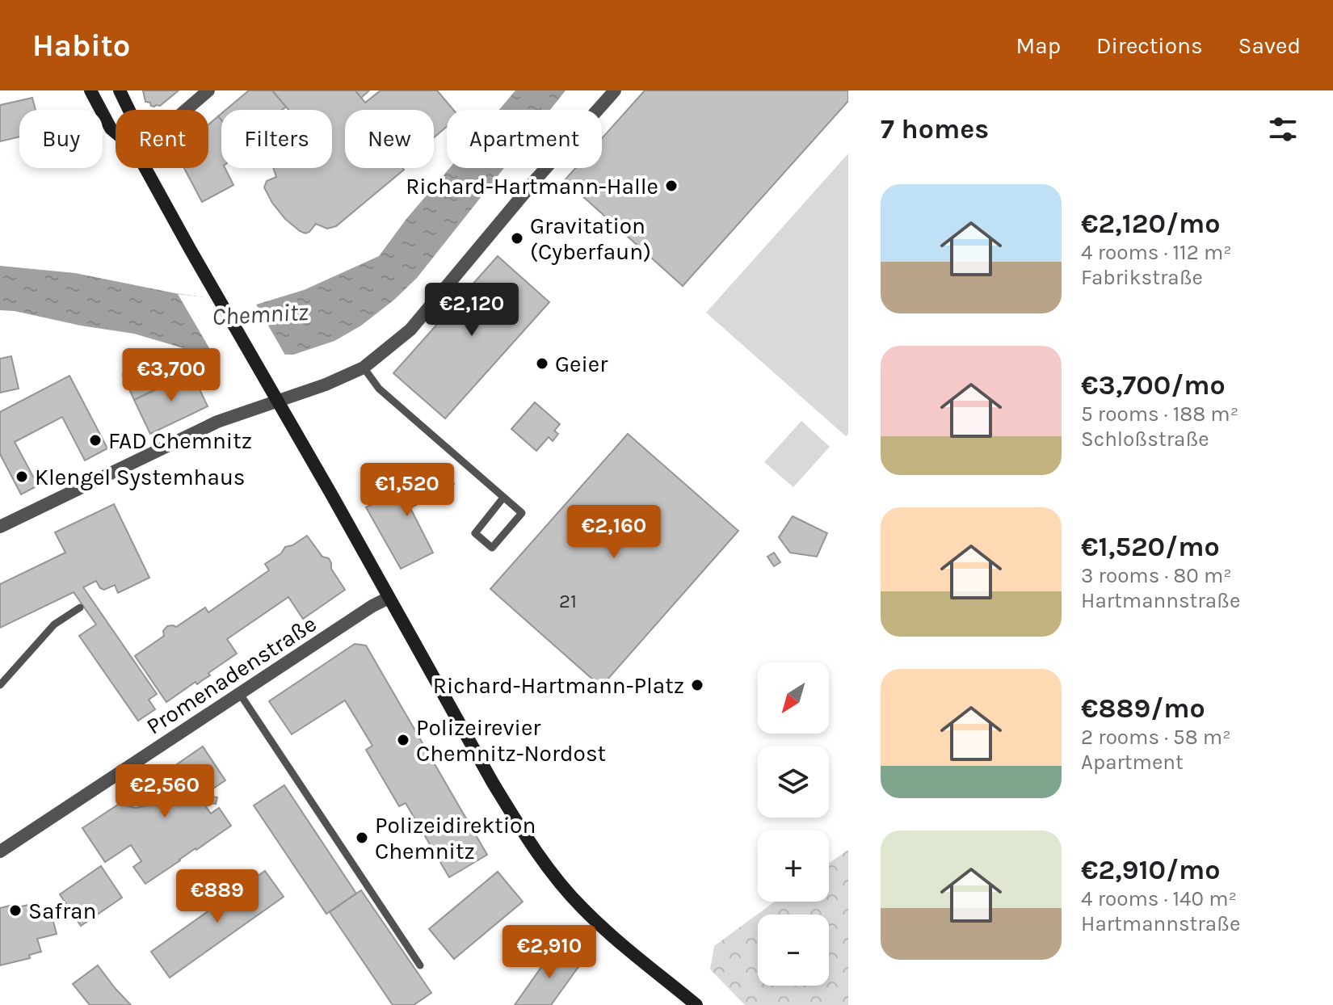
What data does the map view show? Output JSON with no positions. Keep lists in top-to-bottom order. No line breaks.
{"streets":{"street":["Promenadenstraße"]},"water":["Chemnitz"],"places":["Richard-Hartmann-Halle","Gravitation (Cyberfaun)","Geier","FAD Chemnitz","Klengel Systemhaus","Richard-Hartmann-Platz","Polizeirevier Chemnitz-Nordost","Polizeidirektion Chemnitz","Safran"],"house_numbers":["21"],"north":"bottom left","page":{"header":"Habito","nav":["Map","Directions","Saved"],"heading":"7 homes","chip":["Buy","Rent","Filters","New","Apartment"],"list":[{"name":"€2,120/mo","note":"4 rooms · 112 m² · Fabrikstraße"},{"name":"€3,700/mo","note":"5 rooms · 188 m² · Schloßstraße"},{"name":"€1,520/mo","note":"3 rooms · 80 m² · Hartmannstraße"},{"name":"€889/mo","note":"2 rooms · 58 m² · Apartment"},{"name":"€2,910/mo","note":"4 rooms · 140 m² · Hartmannstraße"}],"price":["€2,120","€3,700","€1,520","€2,160","€2,560","€889","€2,910"],"map_buttons":["+","−"]}}
